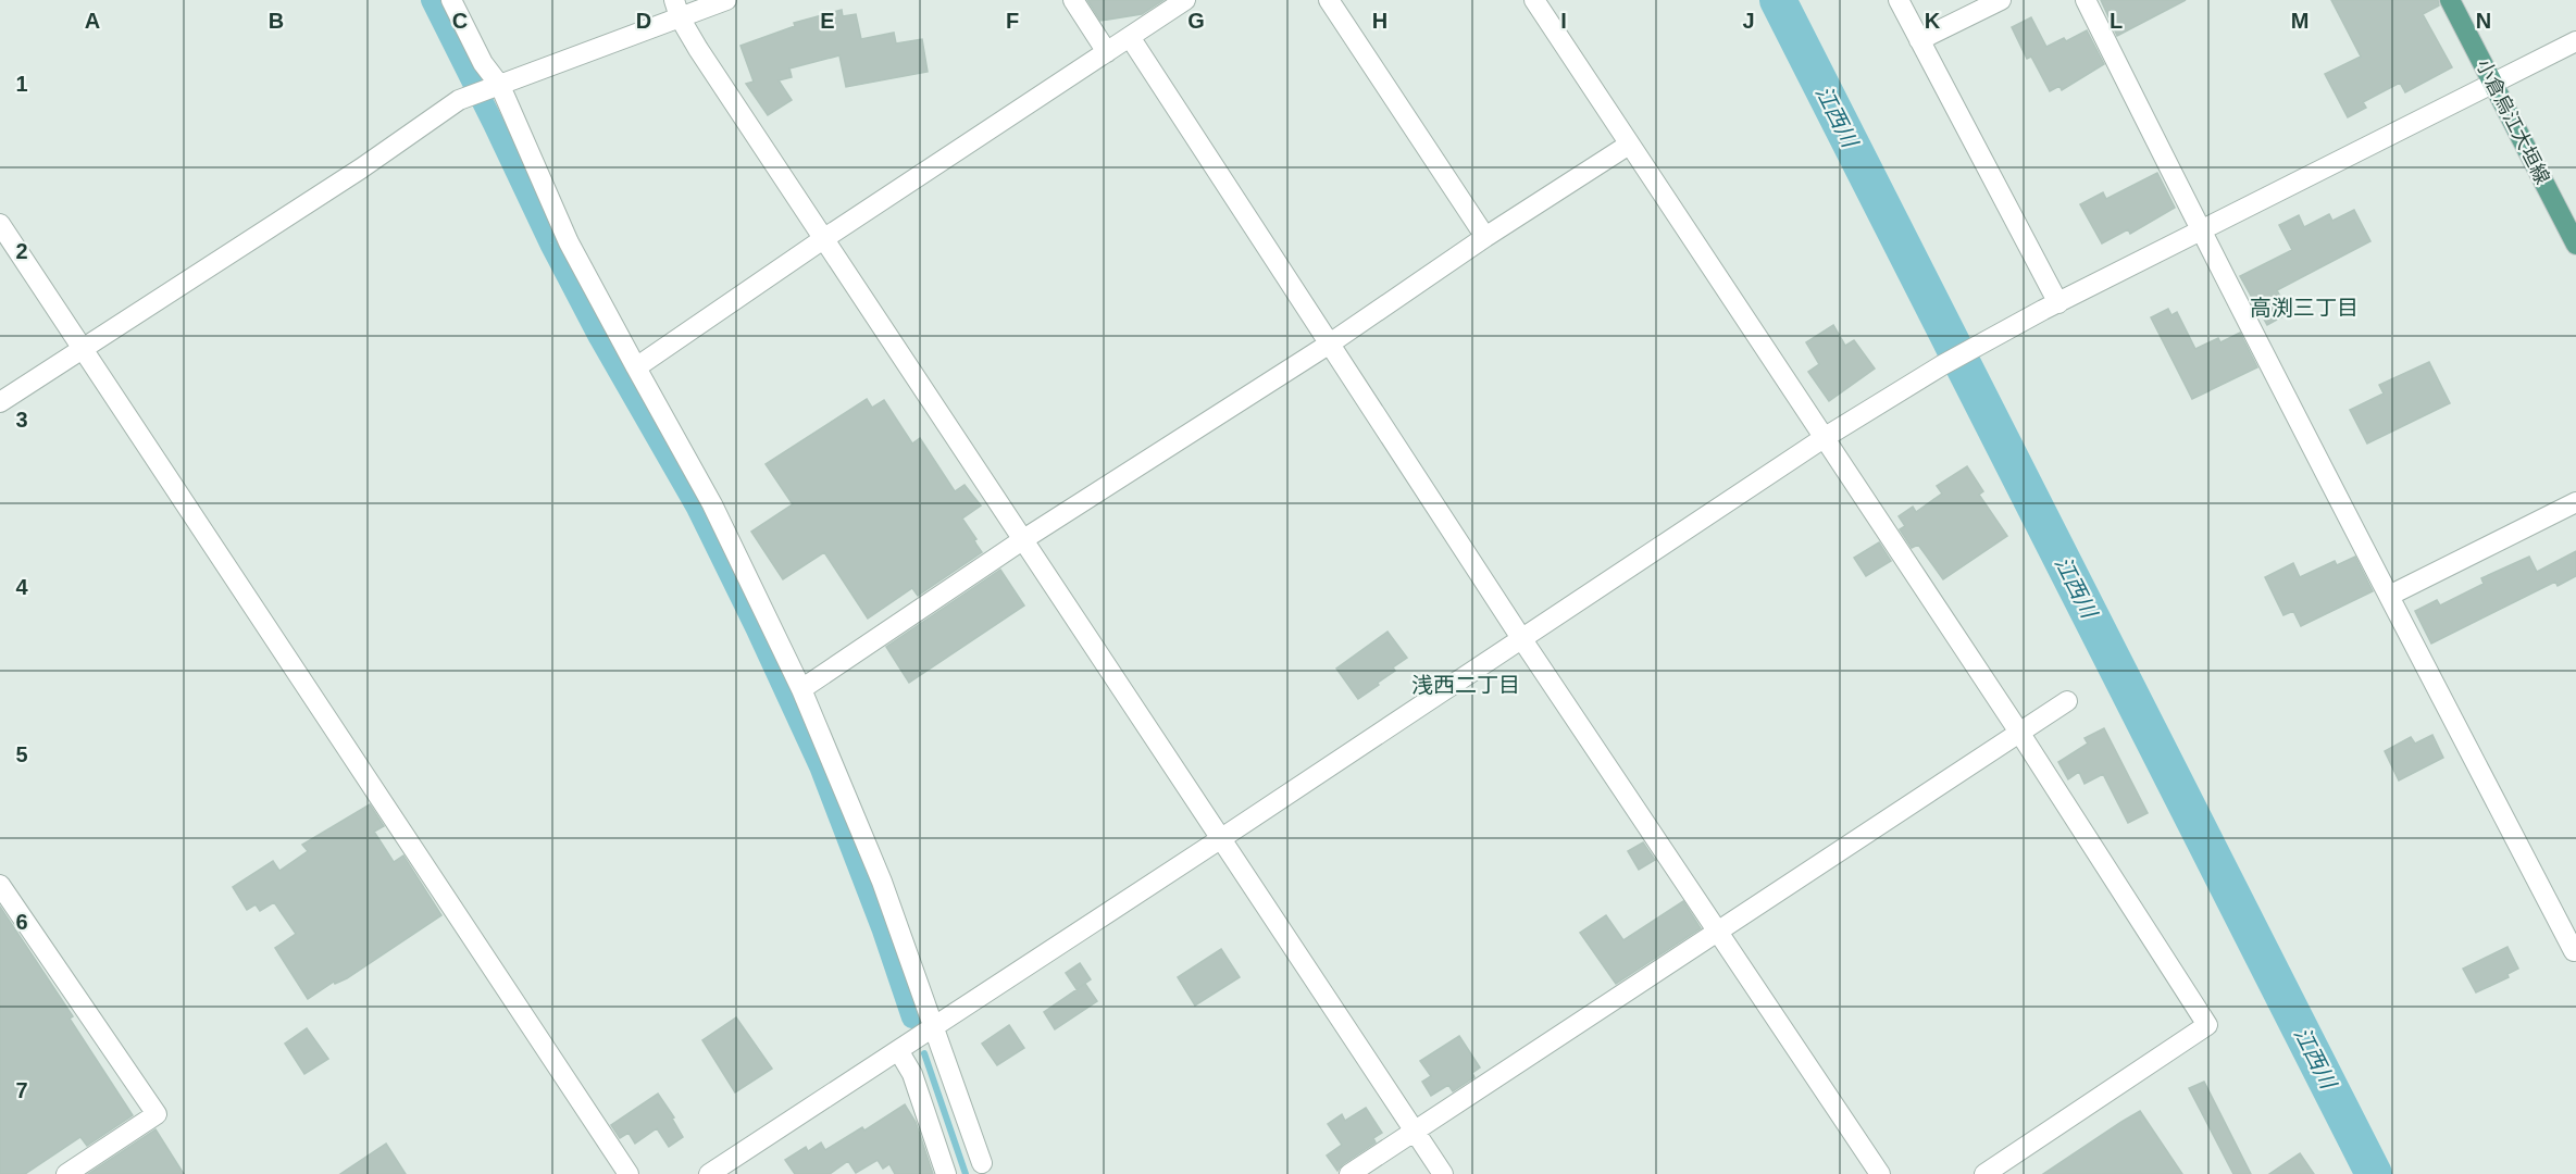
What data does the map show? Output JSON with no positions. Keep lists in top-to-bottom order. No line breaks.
{"streets":{"main road":["小倉烏江大垣線"]},"districts":["高渕三丁目","浅西二丁目"],"water":["江西川"],"grid":{"columns":["A","B","C","D","E","F","G","H","I","J","K","L","M","N"],"rows":["1","2","3","4","5","6","7"]}}
